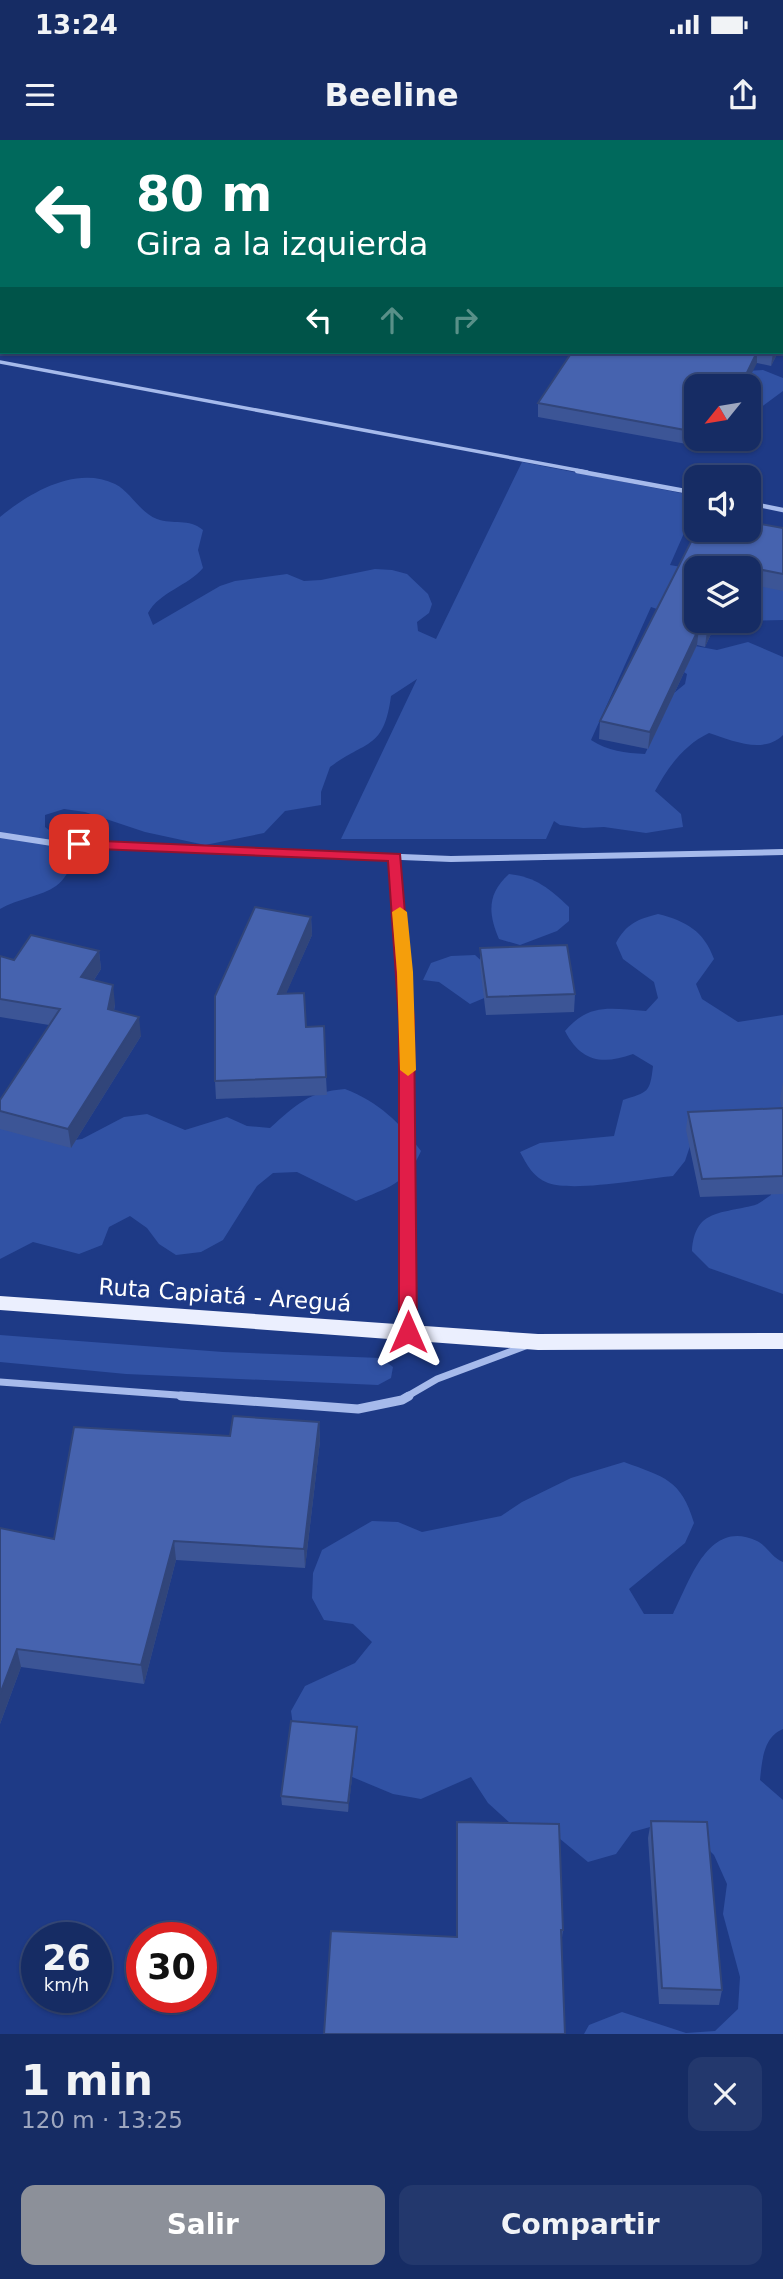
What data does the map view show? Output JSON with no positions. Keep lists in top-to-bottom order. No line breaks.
{"streets":{"main road":["Ruta Capiatá - Areguá"]},"north":"bottom left","page":{"status":"13:24","header":"Beeline","turn":["80 m","Gira a la izquierda"],"speed":"26 km/h","limit":"30","heading":["1 min","120 m · 13:25"],"buttons":["Salir","Compartir"]}}
